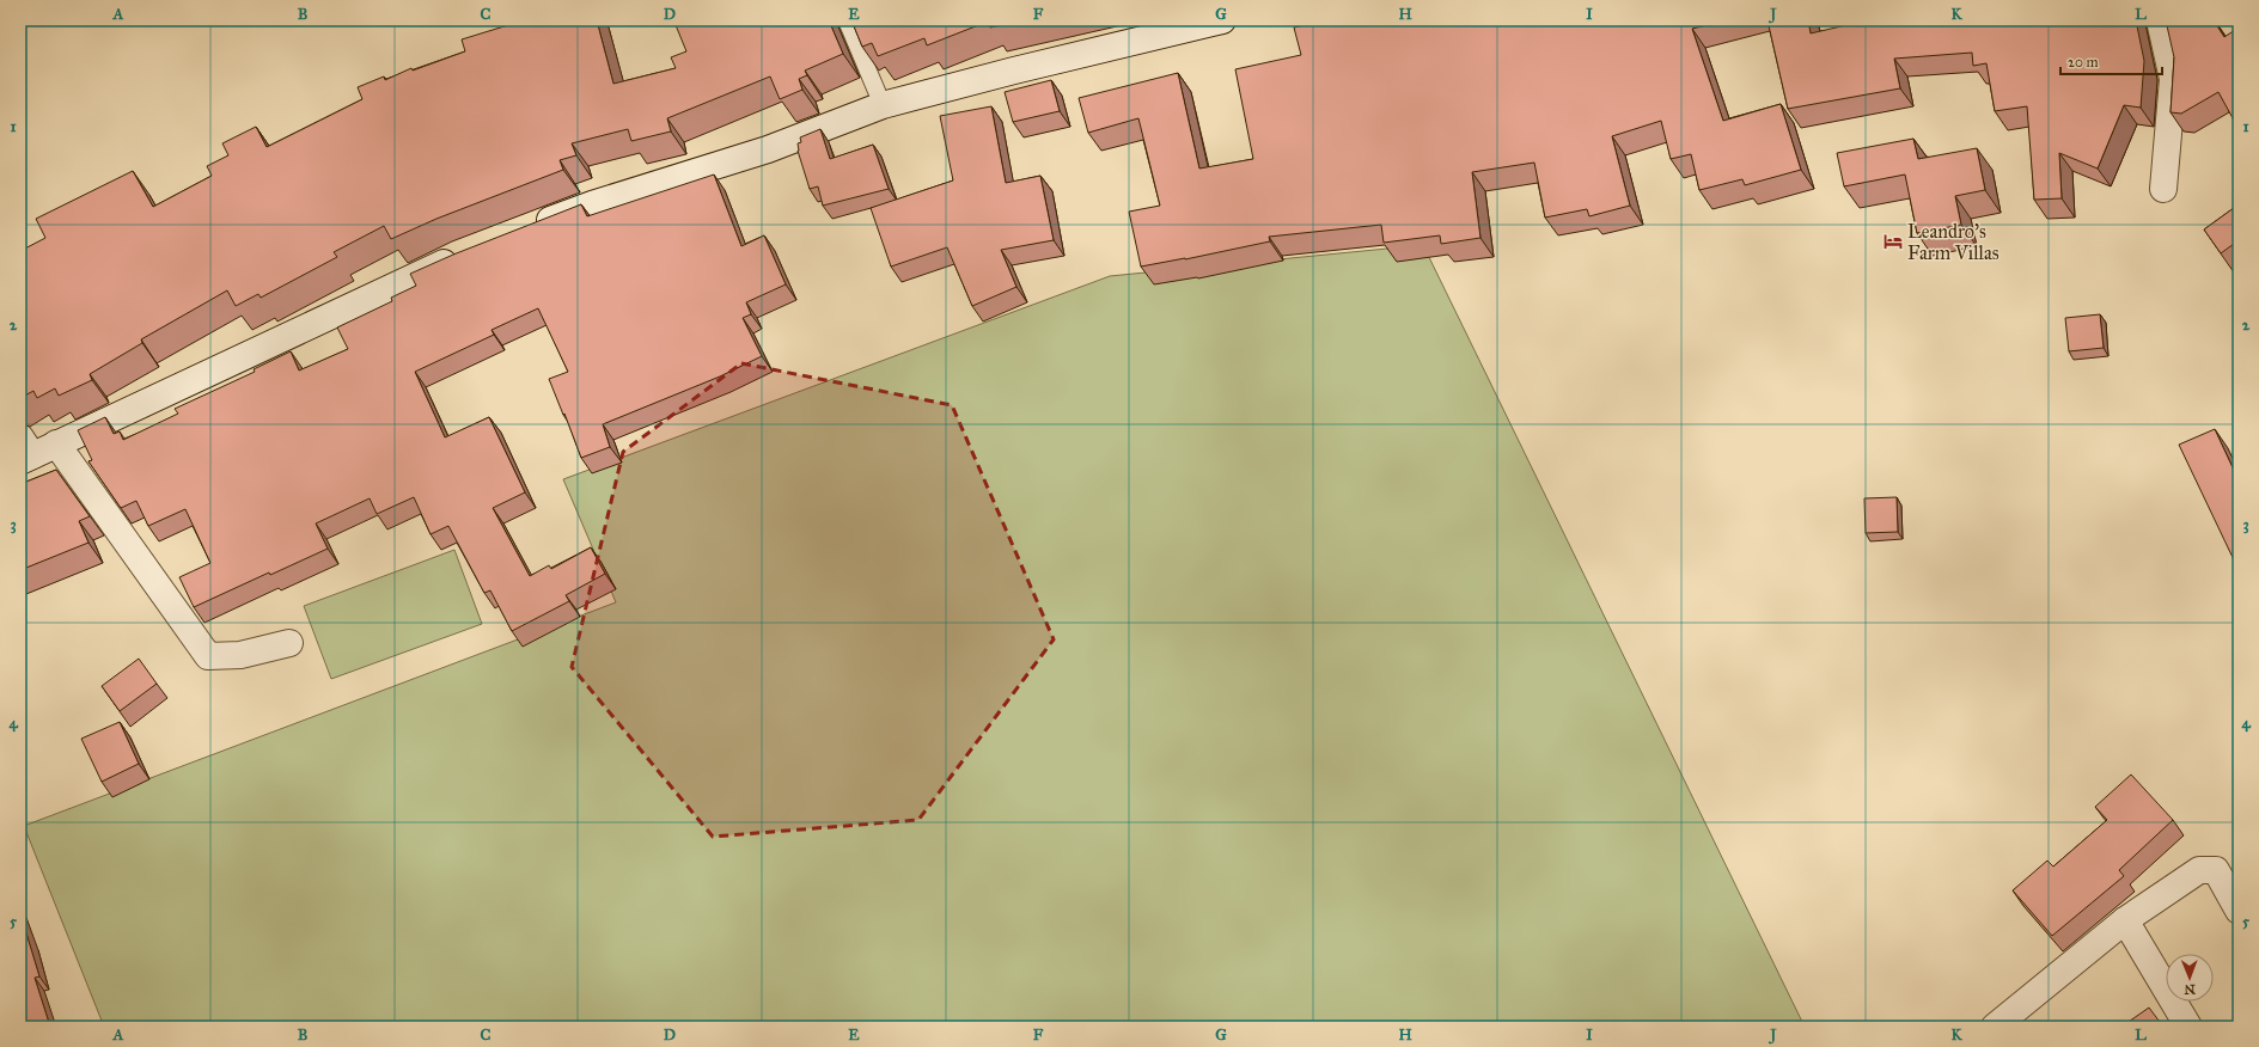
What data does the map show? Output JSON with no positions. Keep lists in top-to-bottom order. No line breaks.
{"places":{"hotel":["Leandro's Farm Villas"]},"scale_bar":"20 m","north":"bottom","grid":{"columns":["A","B","C","D","E","F","G","H","I","J","K","L"],"rows":["1","2","3","4","5"]}}
